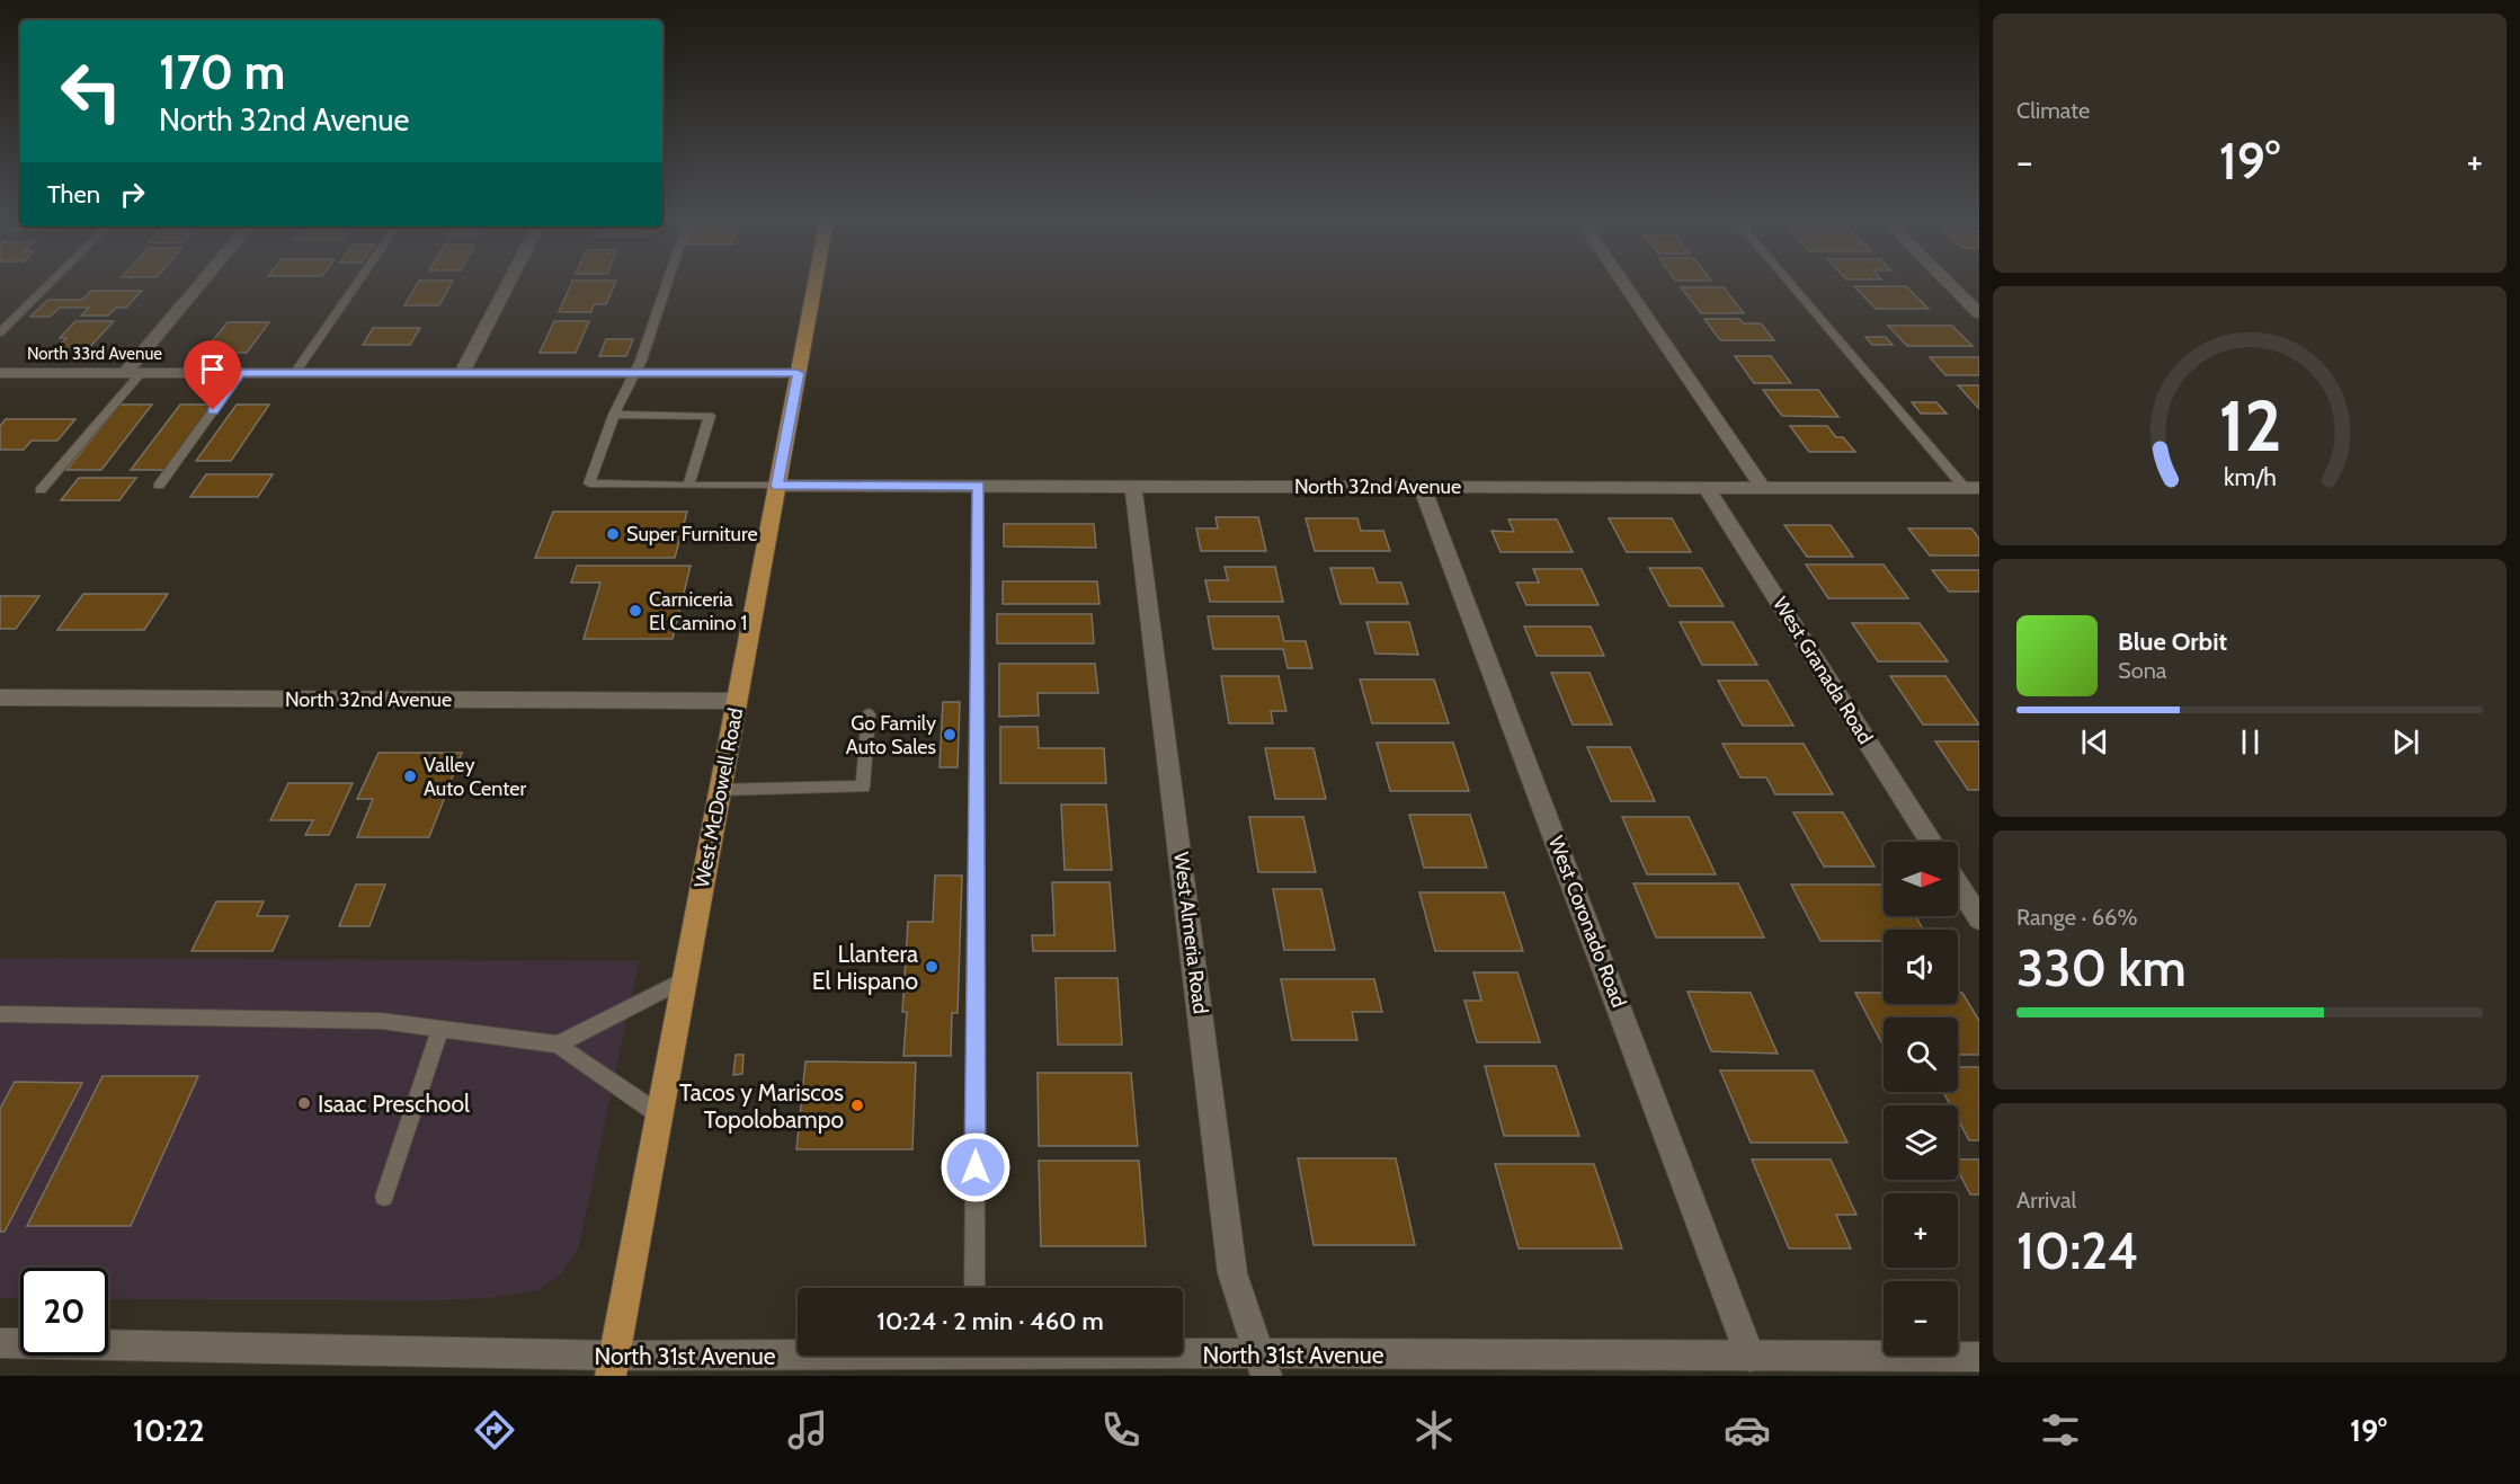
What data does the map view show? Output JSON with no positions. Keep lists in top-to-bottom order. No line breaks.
{"streets":{"main road":["West McDowell Road"],"street":["North 33rd Avenue","North 32nd Avenue","West Granada Road","West Coronado Road","West Almeria Road","North 31st Avenue"]},"crossings":[["North 33rd Avenue","West McDowell Road"],["North 32nd Avenue","West Granada Road"],["North 32nd Avenue","West McDowell Road"],["North 32nd Avenue","West Coronado Road"],["North 32nd Avenue","West Almeria Road"],["West McDowell Road","North 31st Avenue"],["West Coronado Road","North 31st Avenue"],["West Almeria Road","North 31st Avenue"]],"places":["Super Furniture","Carniceria El Camino 1","Go Family Auto Sales","Valley Auto Center","Llantera El Hispano","Isaac Preschool","Tacos y Mariscos Topolobampo"],"north":"right","page":{"tile":["Climate",["Range · 66%","330 km"],["Arrival","10:24"]],"turn":["170 m","North 32nd Avenue"],"heat":["−","19°","+"],"then":"Then","song":["Blue Orbit","Sona"],"map_buttons":["+","−"],"limit":"20","trip":"10:24 · 2 min · 460 m","tabs":["10:22","19°"],"gauge":["12","km/h"]}}
